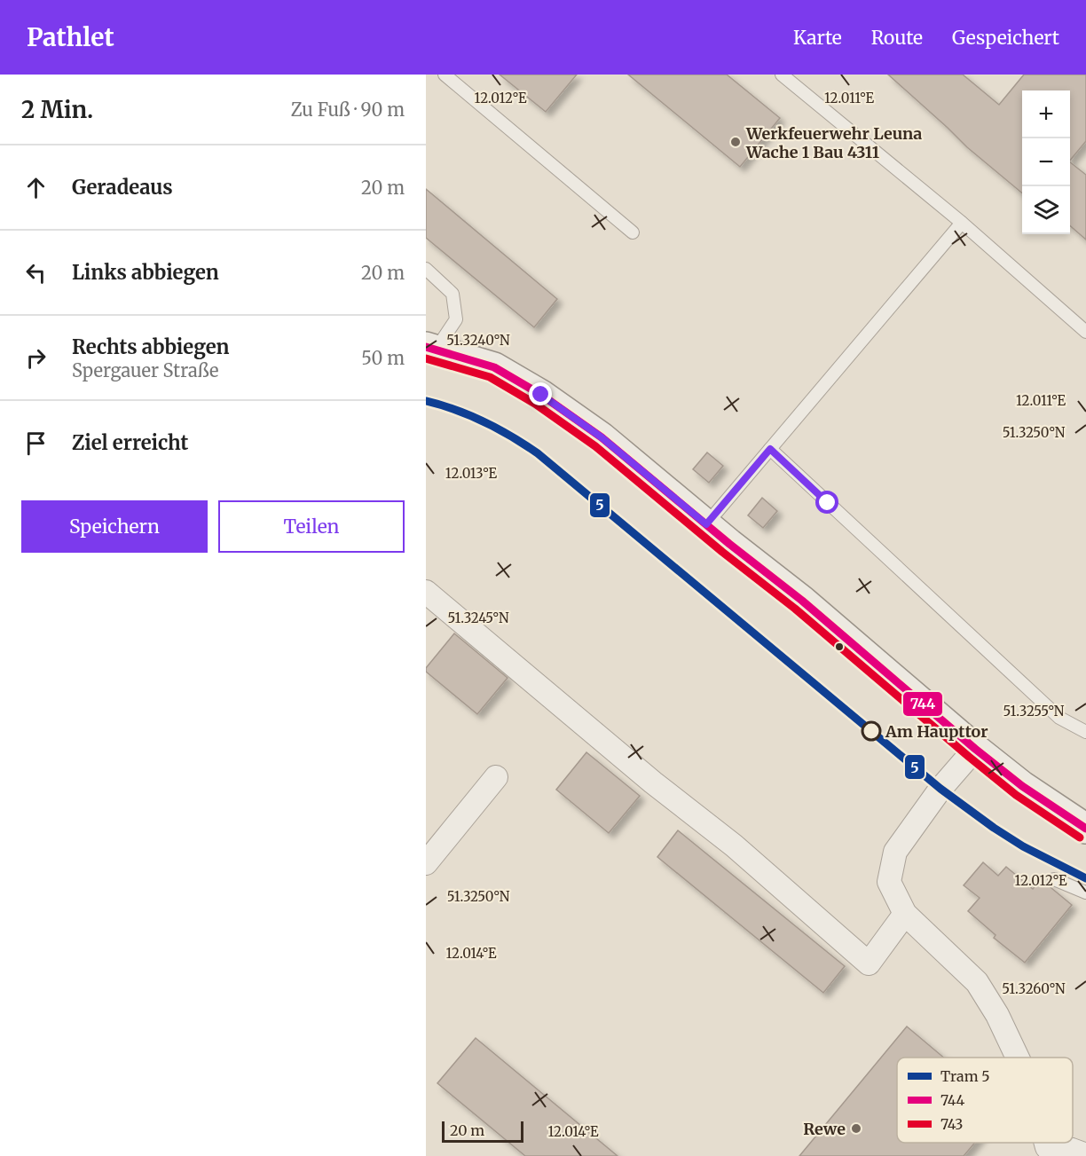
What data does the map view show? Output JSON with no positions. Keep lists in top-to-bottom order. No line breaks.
{"places":["Werkfeuerwehr Leuna Wache 1 Bau 4311","Am Haupttor","Rewe"],"lines":["transit line 744","transit line 743","tram line 5"],"legend":["Tram 5","744","743"],"scale_bar":"20 m","page":{"header":"Pathlet","nav":["Karte","Route","Gespeichert"],"heading":["2 Min.","Zu Fuß · 90 m"],"map_buttons":["+","−"],"list":[["Geradeaus","20 m"],["Links abbiegen","20 m"],["Rechts abbiegen","Spergauer Straße","50 m"],"Ziel erreicht"],"buttons":["Speichern","Teilen"],"scale":"20 m"},"coordinates":["12.012°E","12.011°E","51.3240°N","51.3250°N","12.013°E","51.3245°N","51.3255°N","12.014°E","51.3260°N"]}
